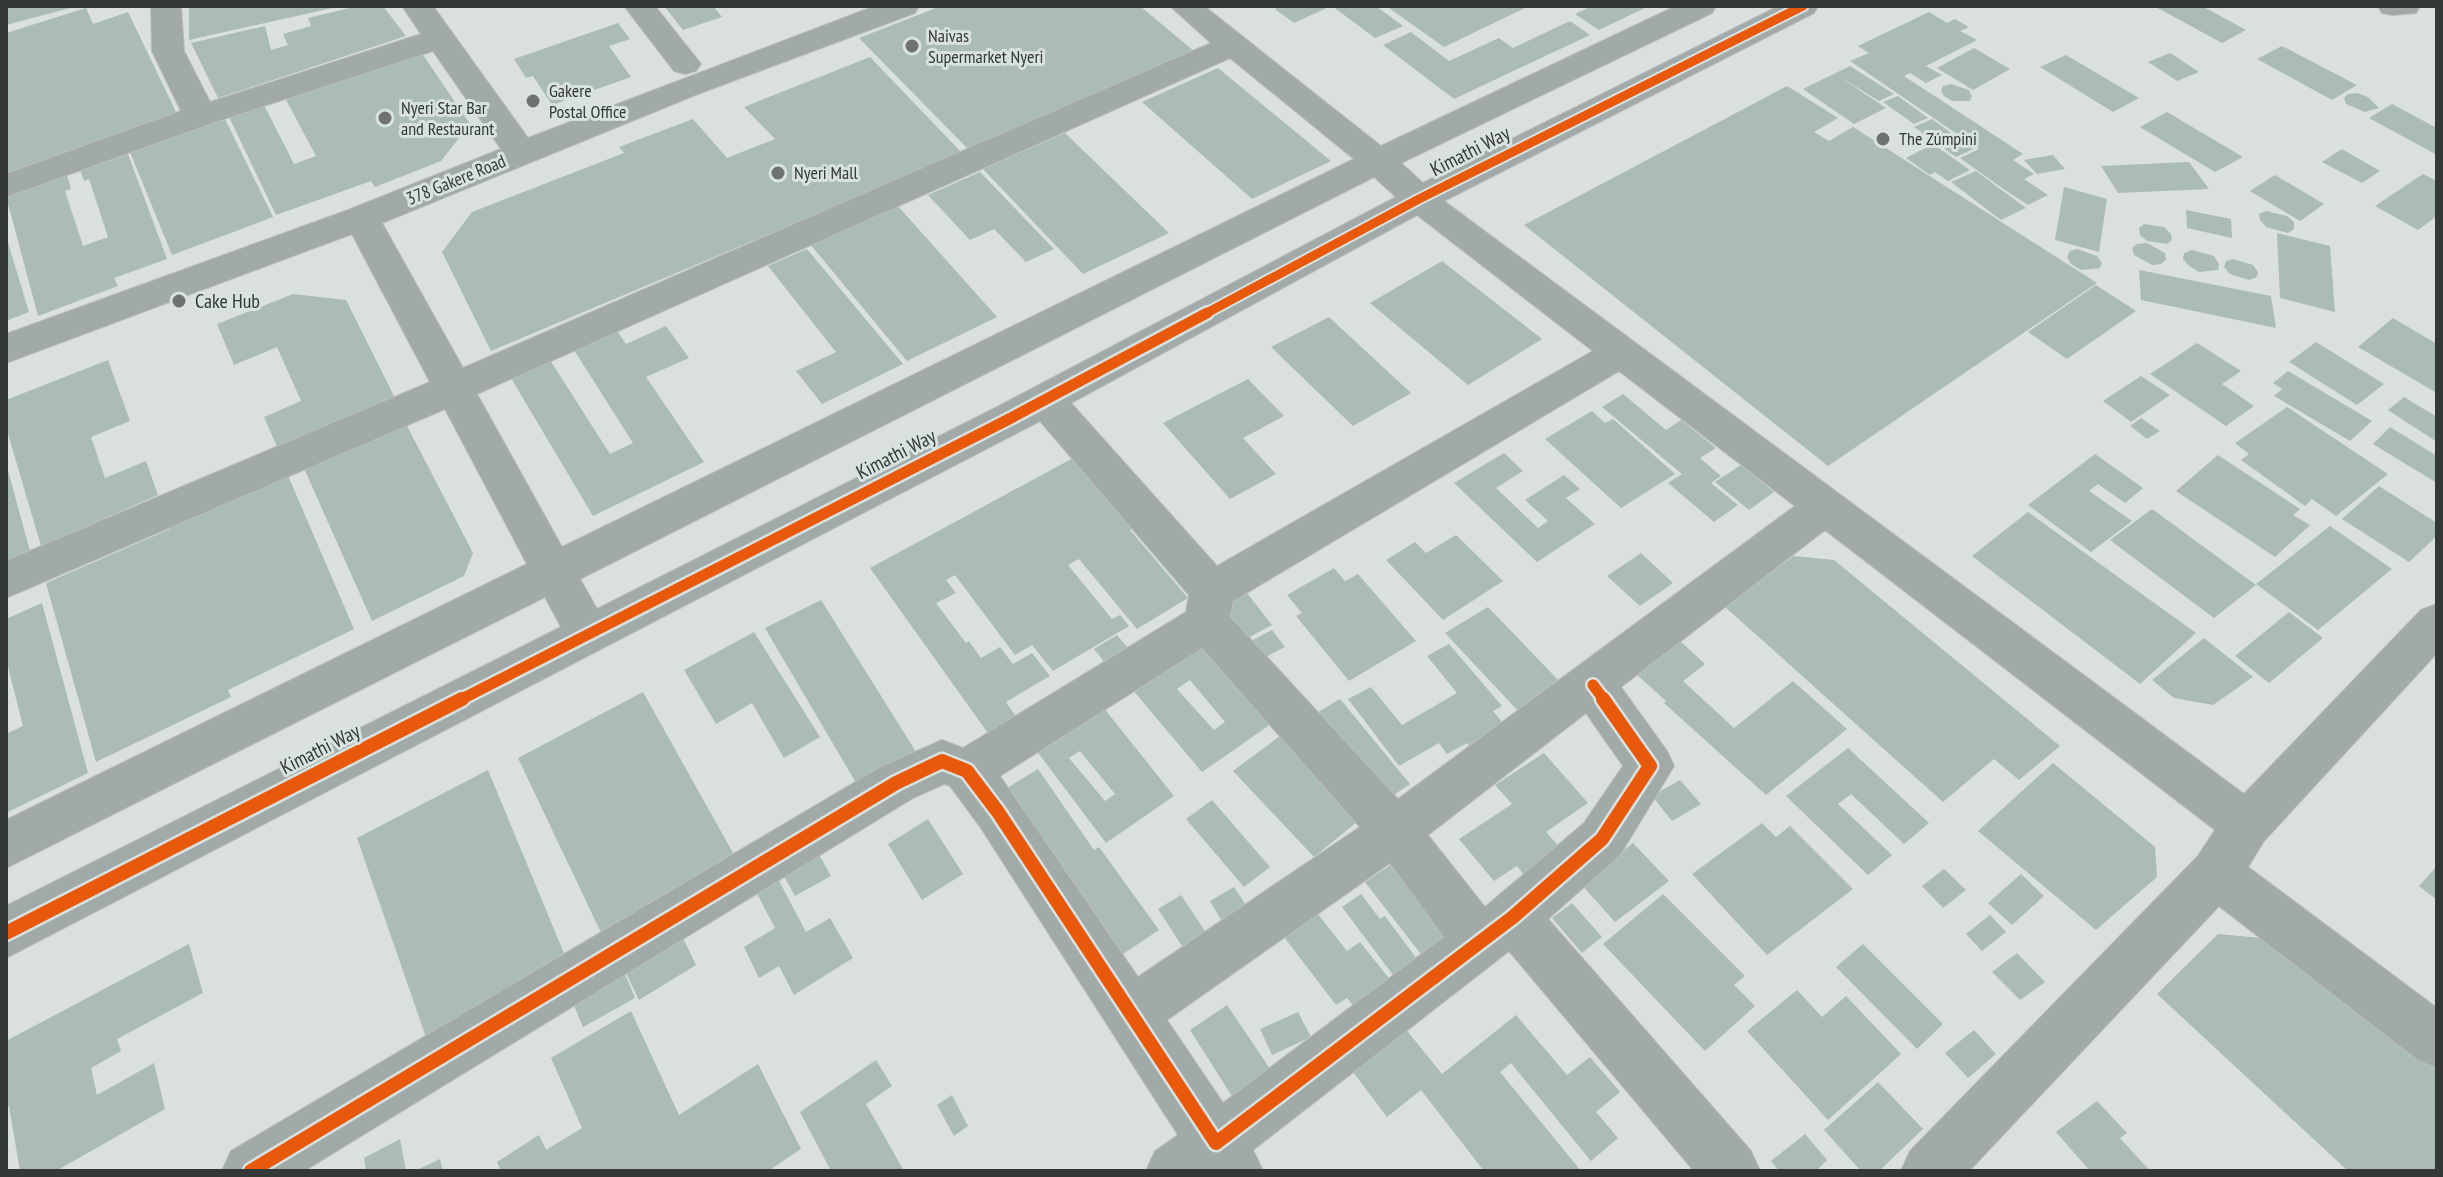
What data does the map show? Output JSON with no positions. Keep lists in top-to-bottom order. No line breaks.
{"streets":{"street":["Kimathi Way","378 Gakere Road"]},"places":["Naivas Supermarket Nyeri","Gakere Postal Office","Nyeri Star Bar and Restaurant","The Zúmpini","Nyeri Mall","Cake Hub"]}
